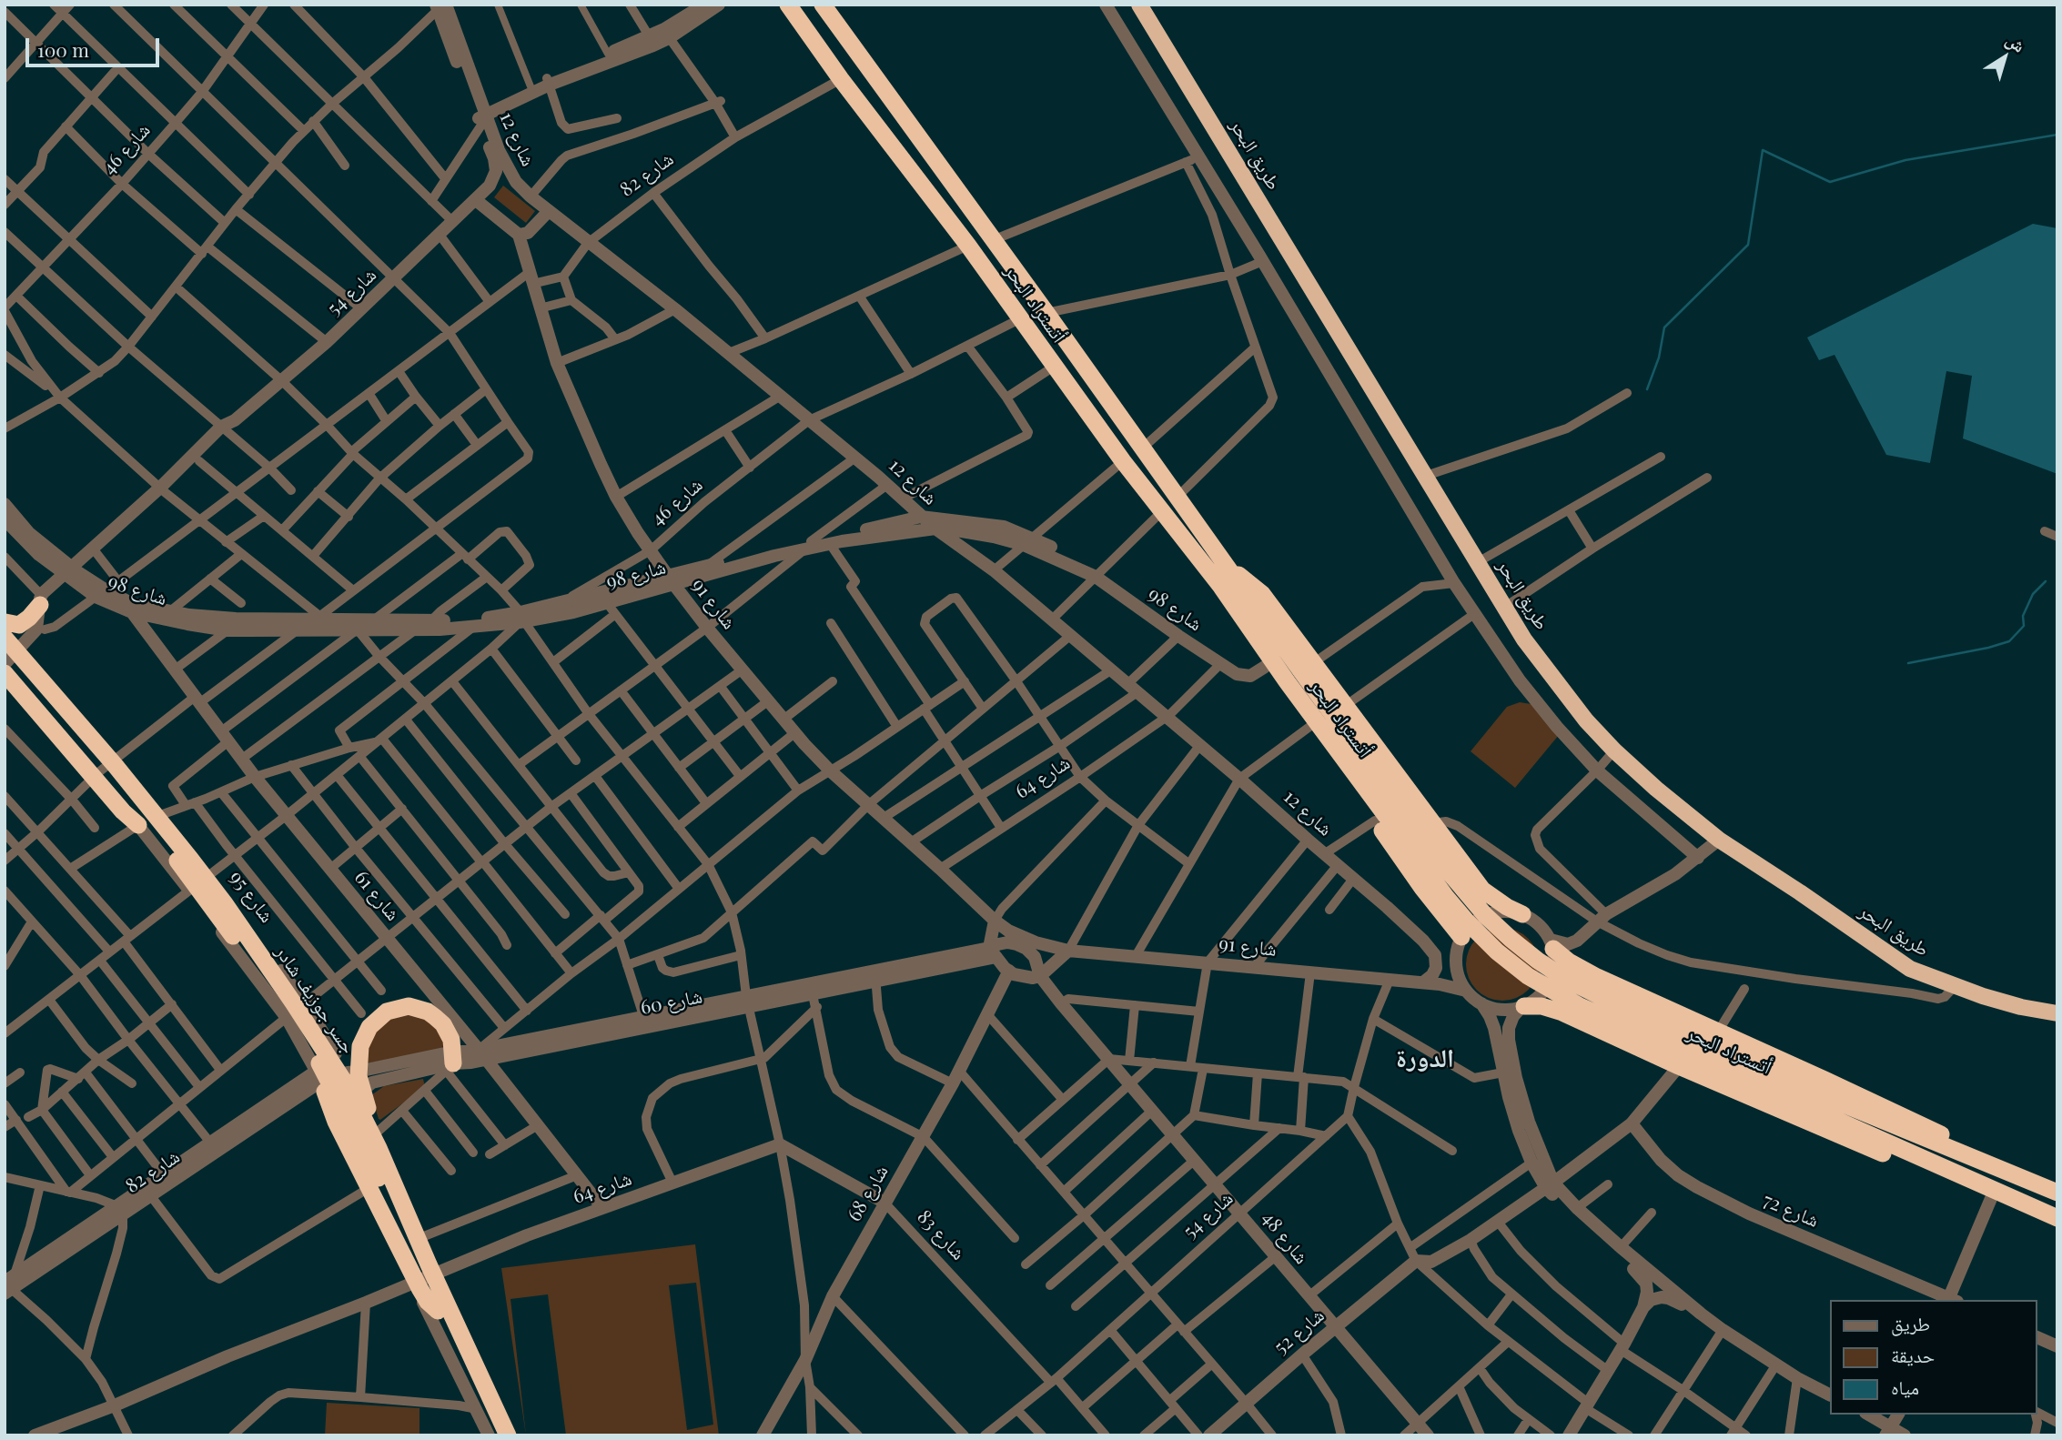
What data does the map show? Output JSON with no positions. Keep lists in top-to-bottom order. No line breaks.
{"streets":{"highway":["طريق البحر","أتستراد البحر","جسر جوزيف شادر"],"street":["شارع 12","شارع 46","شارع 82","شارع 54","شارع 98","شارع 91","شارع 64","شارع 61","شارع 95","شارع 60","شارع 68","شارع 72","شارع 83","شارع 48","شارع 52"]},"crossings":[["شارع 12","شارع 46"],["شارع 12","شارع 82"],["شارع 12","شارع 54"],["شارع 12","شارع 98"],["شارع 12","شارع 64"],["شارع 46","أتستراد البحر"],["شارع 46","شارع 98"],["شارع 46","شارع 91"],["شارع 82","أتستراد البحر"],["شارع 54","شارع 98"],["شارع 54","شارع 83"],["شارع 54","شارع 48"],["شارع 98","شارع 91"],["شارع 98","شارع 64"],["شارع 98","شارع 61"],["شارع 91","شارع 64"],["شارع 64","شارع 61"],["شارع 64","شارع 95"],["شارع 64","شارع 83"],["شارع 61","شارع 60"],["شارع 95","جسر جوزيف شادر"],["شارع 95","شارع 60"],["شارع 60","شارع 48"],["شارع 68","شارع 83"],["شارع 48","شارع 52"]],"districts":["الدورة"],"legend":["طريق","حديقة","مياه"],"scale_bar":"100 m","north":"top right"}
